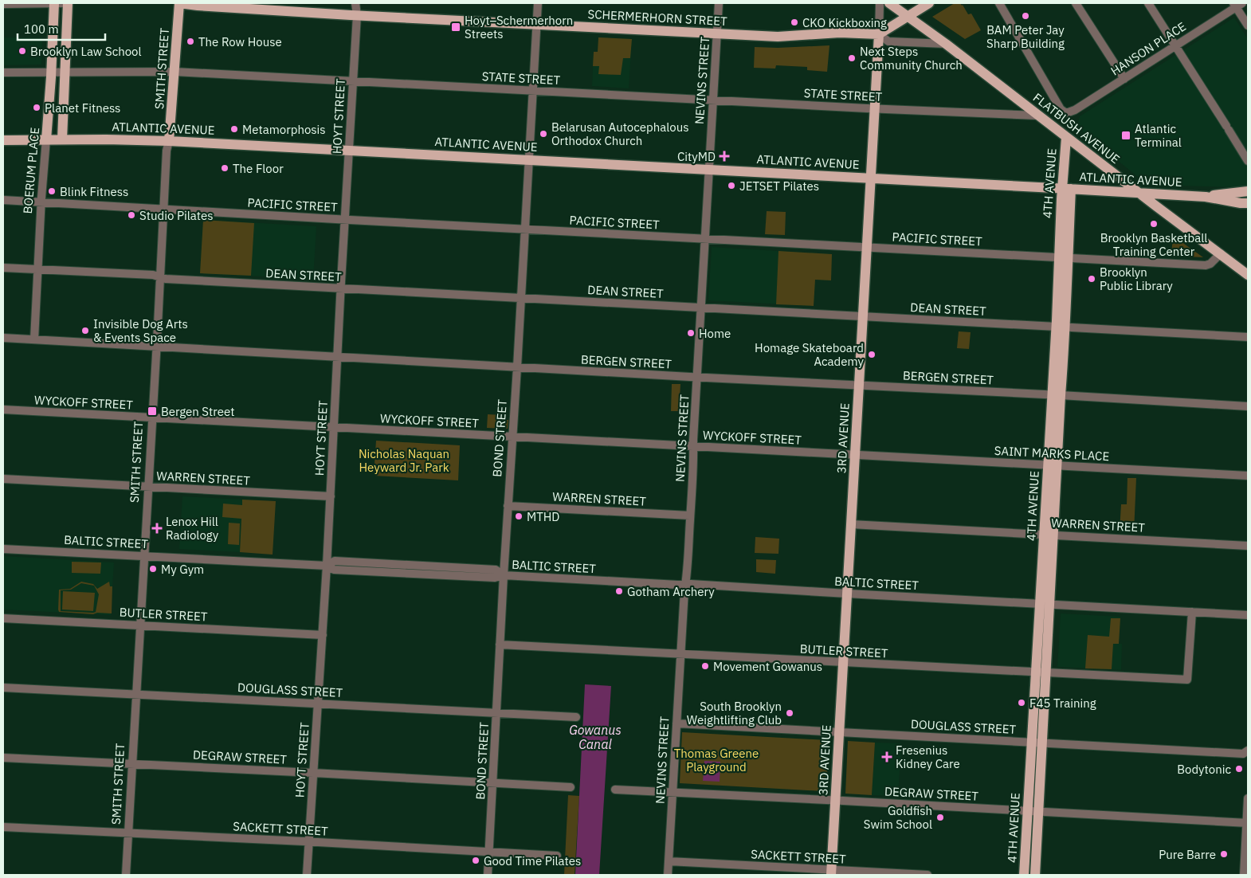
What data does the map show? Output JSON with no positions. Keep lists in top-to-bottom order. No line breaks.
{"streets":{"main road":["SCHERMERHORN STREET","SMITH STREET","ATLANTIC AVENUE","FLATBUSH AVENUE","BOERUM PLACE","4TH AVENUE","3RD AVENUE"],"street":["HANSON PLACE","STATE STREET","NEVINS STREET","HOYT STREET","PACIFIC STREET","DEAN STREET","BERGEN STREET","WYCKOFF STREET","BOND STREET","SAINT MARKS PLACE","WARREN STREET","BALTIC STREET","BUTLER STREET","DOUGLASS STREET","DEGRAW STREET","SACKETT STREET"]},"crossings":[["SCHERMERHORN STREET","SMITH STREET"],["SCHERMERHORN STREET","NEVINS STREET"],["SCHERMERHORN STREET","HOYT STREET"],["SCHERMERHORN STREET","BOND STREET"],["SCHERMERHORN STREET","3RD AVENUE"],["SMITH STREET","STATE STREET"],["SMITH STREET","ATLANTIC AVENUE"],["SMITH STREET","PACIFIC STREET"],["SMITH STREET","DEAN STREET"],["SMITH STREET","BERGEN STREET"],["SMITH STREET","WYCKOFF STREET"],["SMITH STREET","WARREN STREET"],["SMITH STREET","BALTIC STREET"],["SMITH STREET","BUTLER STREET"],["SMITH STREET","DOUGLASS STREET"],["SMITH STREET","DEGRAW STREET"],["SMITH STREET","SACKETT STREET"],["STATE STREET","NEVINS STREET"],["STATE STREET","HOYT STREET"],["STATE STREET","FLATBUSH AVENUE"],["STATE STREET","BOERUM PLACE"],["STATE STREET","BOND STREET"],["STATE STREET","3RD AVENUE"],["NEVINS STREET","ATLANTIC AVENUE"],["NEVINS STREET","PACIFIC STREET"],["NEVINS STREET","DEAN STREET"],["NEVINS STREET","BERGEN STREET"],["NEVINS STREET","WYCKOFF STREET"],["NEVINS STREET","WARREN STREET"],["NEVINS STREET","BALTIC STREET"],["NEVINS STREET","BUTLER STREET"],["NEVINS STREET","DOUGLASS STREET"],["NEVINS STREET","DEGRAW STREET"],["NEVINS STREET","SACKETT STREET"],["HOYT STREET","ATLANTIC AVENUE"],["HOYT STREET","PACIFIC STREET"],["HOYT STREET","DEAN STREET"],["HOYT STREET","BERGEN STREET"],["HOYT STREET","WYCKOFF STREET"],["HOYT STREET","WARREN STREET"],["HOYT STREET","BALTIC STREET"],["HOYT STREET","BUTLER STREET"],["HOYT STREET","DOUGLASS STREET"],["HOYT STREET","DEGRAW STREET"],["HOYT STREET","SACKETT STREET"],["ATLANTIC AVENUE","FLATBUSH AVENUE"],["ATLANTIC AVENUE","BOERUM PLACE"],["ATLANTIC AVENUE","4TH AVENUE"],["ATLANTIC AVENUE","BOND STREET"],["ATLANTIC AVENUE","3RD AVENUE"],["FLATBUSH AVENUE","4TH AVENUE"],["FLATBUSH AVENUE","PACIFIC STREET"],["BOERUM PLACE","PACIFIC STREET"],["BOERUM PLACE","DEAN STREET"],["BOERUM PLACE","BERGEN STREET"],["4TH AVENUE","PACIFIC STREET"],["4TH AVENUE","DEAN STREET"],["4TH AVENUE","BERGEN STREET"],["4TH AVENUE","SAINT MARKS PLACE"],["4TH AVENUE","WARREN STREET"],["4TH AVENUE","BALTIC STREET"],["4TH AVENUE","BUTLER STREET"],["4TH AVENUE","DOUGLASS STREET"],["4TH AVENUE","DEGRAW STREET"],["PACIFIC STREET","BOND STREET"],["PACIFIC STREET","3RD AVENUE"],["DEAN STREET","BOND STREET"],["DEAN STREET","3RD AVENUE"],["BERGEN STREET","BOND STREET"],["BERGEN STREET","3RD AVENUE"],["WYCKOFF STREET","BOND STREET"],["WYCKOFF STREET","3RD AVENUE"],["WYCKOFF STREET","SAINT MARKS PLACE"],["BOND STREET","WARREN STREET"],["BOND STREET","BALTIC STREET"],["BOND STREET","BUTLER STREET"],["BOND STREET","DOUGLASS STREET"],["BOND STREET","DEGRAW STREET"],["BOND STREET","SACKETT STREET"],["3RD AVENUE","SAINT MARKS PLACE"],["3RD AVENUE","WARREN STREET"],["3RD AVENUE","BALTIC STREET"],["3RD AVENUE","BUTLER STREET"],["3RD AVENUE","DOUGLASS STREET"],["3RD AVENUE","DEGRAW STREET"],["3RD AVENUE","SACKETT STREET"],["BALTIC STREET","BUTLER STREET"]],"water":["Gowanus Canal"],"parks":["Nicholas Naquan Heyward Jr. Park","Thomas Greene Playground"],"places":{"other":["BAM Peter Jay Sharp Building","CKO Kickboxing","The Row House","Brooklyn Law School","Next Steps Community Church","Planet Fitness","Metamorphosis","Belarusan Autocephalous Orthodox Church","The Floor","JETSET Pilates","Blink Fitness","Studio Pilates","Brooklyn Basketball Training Center","Brooklyn Public Library","Invisible Dog Arts & Events Space","Home","Homage Skateboard Academy","MTHD","My Gym","Gotham Archery","Movement Gowanus","F45 Training","South Brooklyn Weightlifting Club","Bodytonic","Goldfish Swim School","Pure Barre","Good Time Pilates"],"transit":["Hoyt–Schermerhorn Streets","Atlantic Terminal","Bergen Street"],"health":["CityMD","Lenox Hill Radiology","Fresenius Kidney Care"]},"scale_bar":"100 m"}
